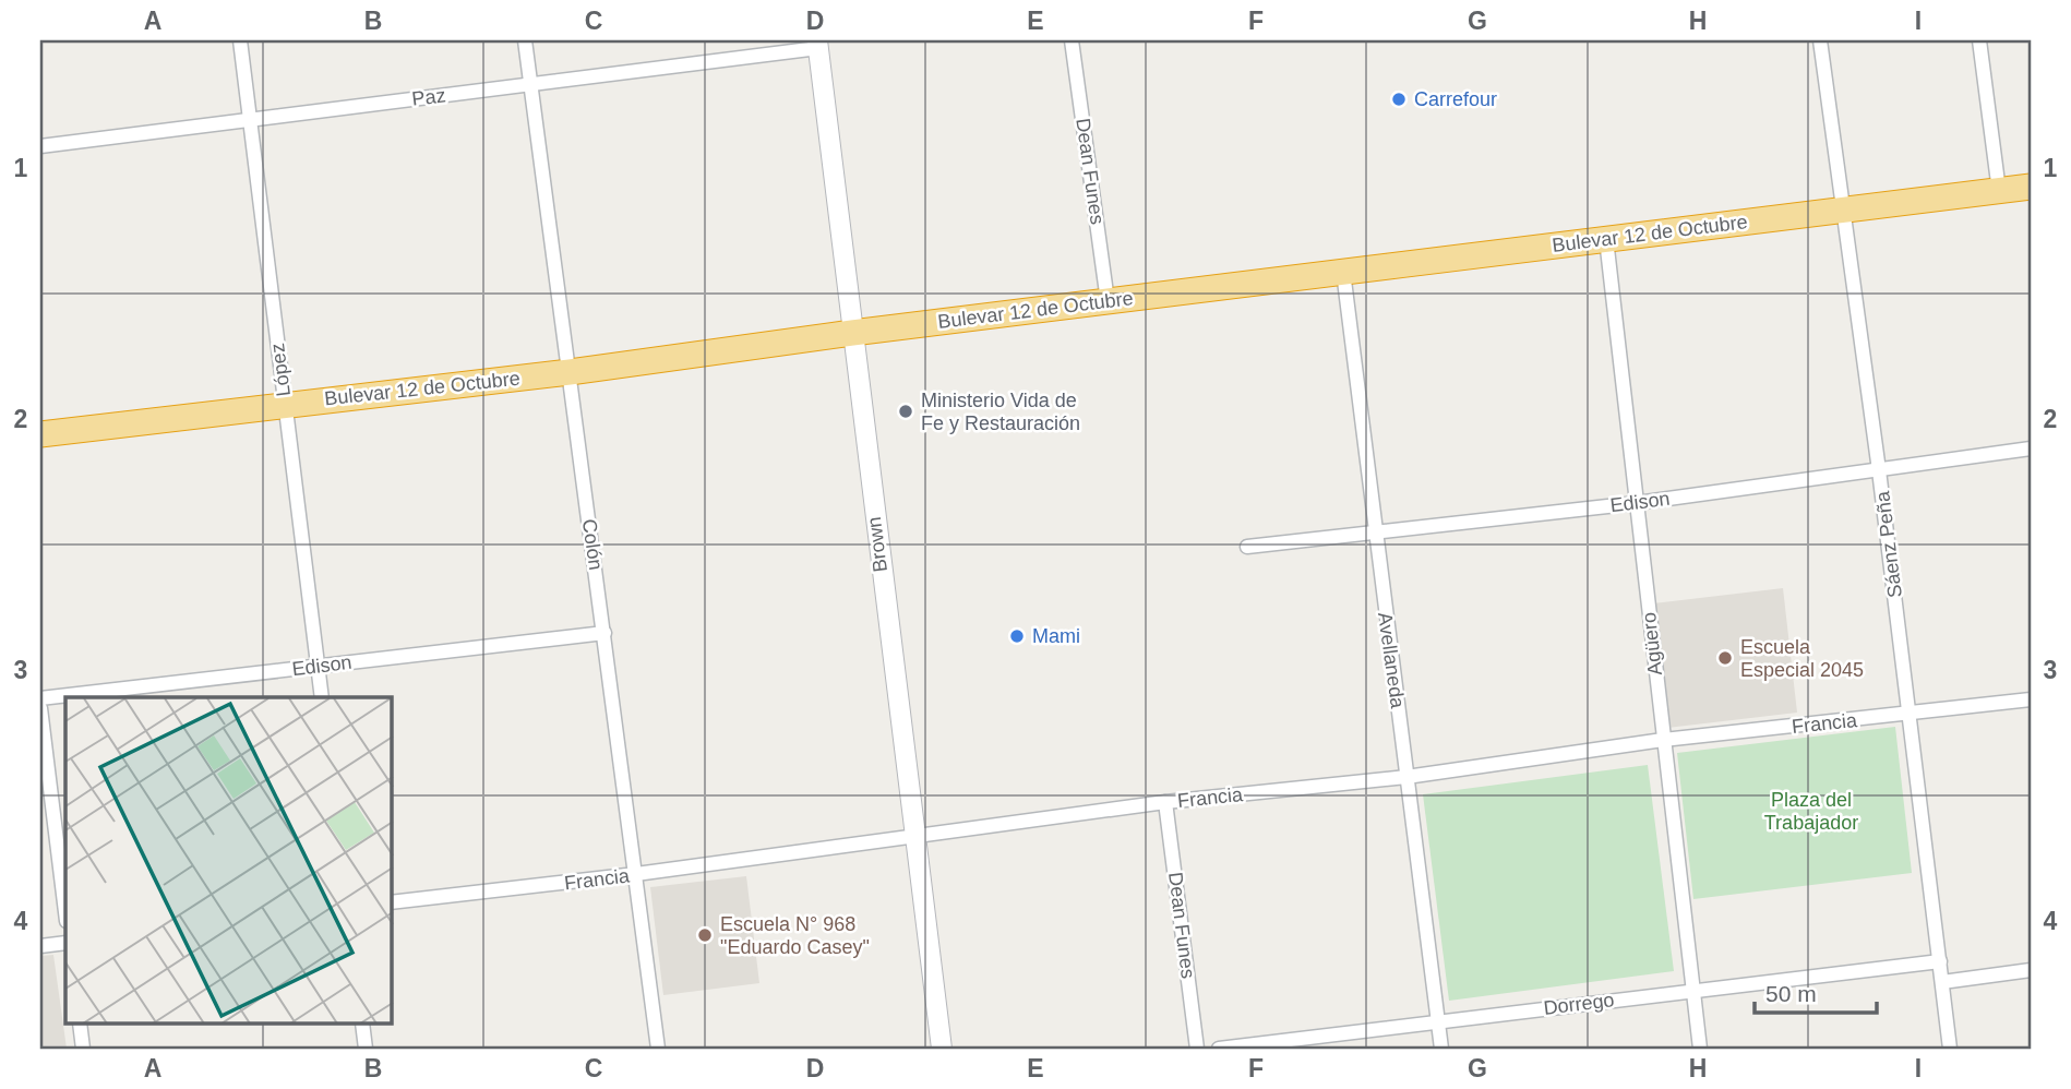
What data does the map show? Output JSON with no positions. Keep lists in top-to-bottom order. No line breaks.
{"streets":{"highway":["Bulevar 12 de Octubre"],"street":["Paz","Dean Funes","López","Edison","Colón","Brown","Sáenz Peña","Agüero","Avellaneda","Francia","Dorrego"]},"crossings":[["Paz","López"],["Paz","Colón"],["Paz","Brown"],["Dean Funes","Bulevar 12 de Octubre"],["Dean Funes","Francia"],["Bulevar 12 de Octubre","López"],["Bulevar 12 de Octubre","Colón"],["Bulevar 12 de Octubre","Brown"],["Bulevar 12 de Octubre","Sáenz Peña"],["Bulevar 12 de Octubre","Agüero"],["Bulevar 12 de Octubre","Avellaneda"],["López","Edison"],["Edison","Colón"],["Edison","Sáenz Peña"],["Edison","Agüero"],["Edison","Avellaneda"],["Colón","Francia"],["Brown","Francia"],["Sáenz Peña","Francia"],["Sáenz Peña","Dorrego"],["Agüero","Francia"],["Agüero","Dorrego"],["Avellaneda","Francia"],["Avellaneda","Dorrego"]],"parks":["Plaza del Trabajador"],"places":["Carrefour","Ministerio Vida de Fe y Restauración","Mami","Escuela Especial 2045","Escuela N° 968 \"Eduardo Casey\""],"scale_bar":"50 m","grid":{"columns":["A","B","C","D","E","F","G","H","I"],"rows":["1","2","3","4"]}}
